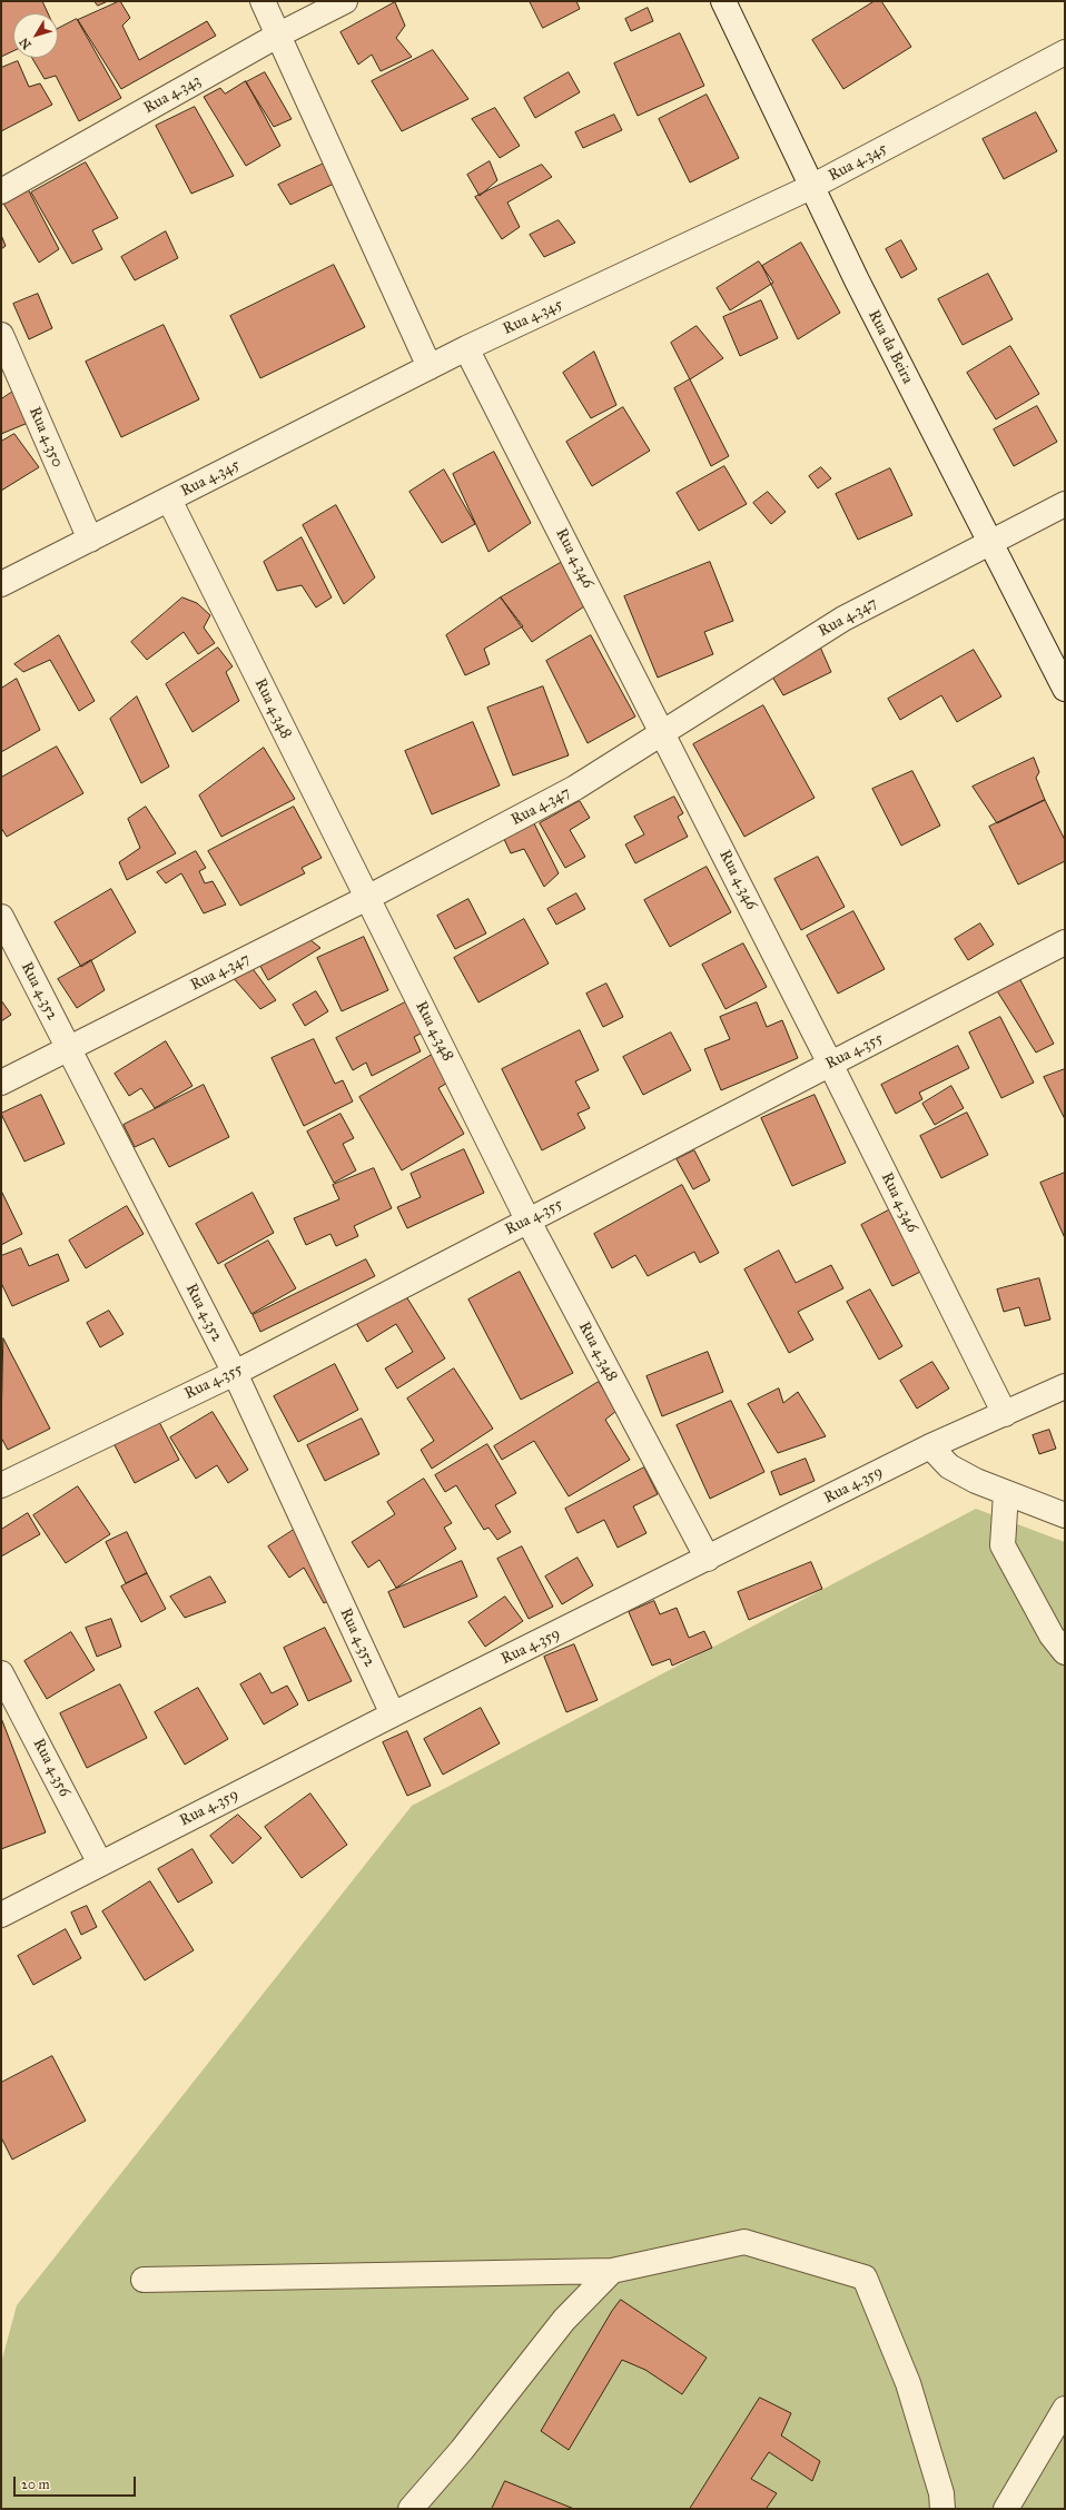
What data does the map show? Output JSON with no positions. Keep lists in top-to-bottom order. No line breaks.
{"streets":{"street":["Rua 4.343","Rua 4.345","Rua da Beira","Rua 4.350","Rua 4.346","Rua 4.347","Rua 4.348","Rua 4.352","Rua 4.355","Rua 4.359","Rua 4.356"]},"crossings":[["Rua 4.345","Rua da Beira"],["Rua 4.345","Rua 4.350"],["Rua 4.345","Rua 4.346"],["Rua 4.345","Rua 4.348"],["Rua da Beira","Rua 4.347"],["Rua 4.346","Rua 4.347"],["Rua 4.346","Rua 4.355"],["Rua 4.346","Rua 4.359"],["Rua 4.347","Rua 4.348"],["Rua 4.347","Rua 4.352"],["Rua 4.348","Rua 4.355"],["Rua 4.348","Rua 4.359"],["Rua 4.352","Rua 4.355"],["Rua 4.352","Rua 4.359"],["Rua 4.359","Rua 4.356"]],"scale_bar":"20 m","north":"bottom left"}
